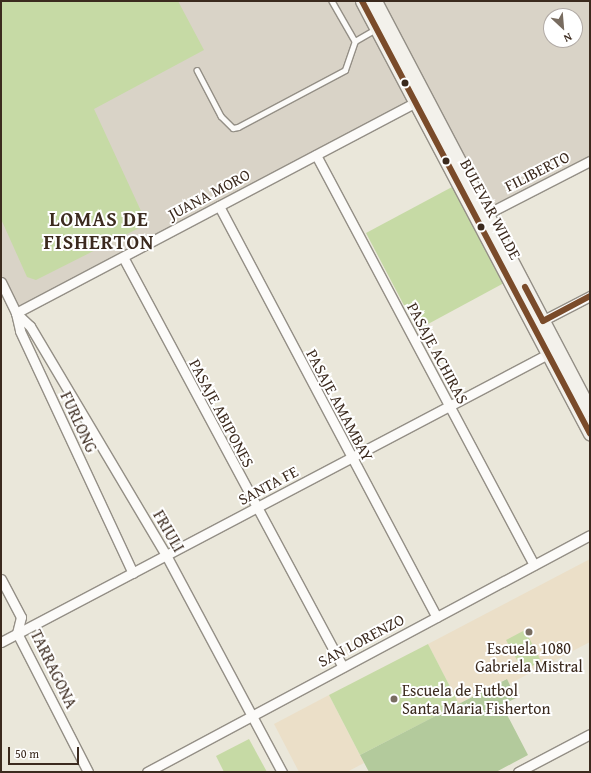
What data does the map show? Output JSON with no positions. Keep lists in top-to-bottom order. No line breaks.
{"streets":{"main road":["BULEVAR WILDE"],"street":["FILIBERTO","JUANA MORO","PASAJE ACHIRAS","PASAJE AMAMBAY","PASAJE ABIPONES","FURLONG","SANTA FE","FRIULI","SAN LORENZO","TARRAGONA"]},"crossings":[["FILIBERTO","BULEVAR WILDE"],["JUANA MORO","BULEVAR WILDE"],["JUANA MORO","PASAJE ACHIRAS"],["JUANA MORO","PASAJE AMAMBAY"],["JUANA MORO","PASAJE ABIPONES"],["JUANA MORO","FURLONG"],["JUANA MORO","FRIULI"],["BULEVAR WILDE","SANTA FE"],["PASAJE ACHIRAS","SANTA FE"],["PASAJE ACHIRAS","SAN LORENZO"],["PASAJE AMAMBAY","SANTA FE"],["PASAJE AMAMBAY","SAN LORENZO"],["PASAJE ABIPONES","SANTA FE"],["PASAJE ABIPONES","SAN LORENZO"],["FURLONG","SANTA FE"],["FURLONG","FRIULI"],["SANTA FE","FRIULI"],["SANTA FE","TARRAGONA"],["FRIULI","SAN LORENZO"]],"districts":["LOMAS DE FISHERTON"],"places":["Escuela 1080 Gabriela Mistral","Escuela de Futbol Santa Maria Fisherton"],"scale_bar":"50 m","north":"bottom right"}
